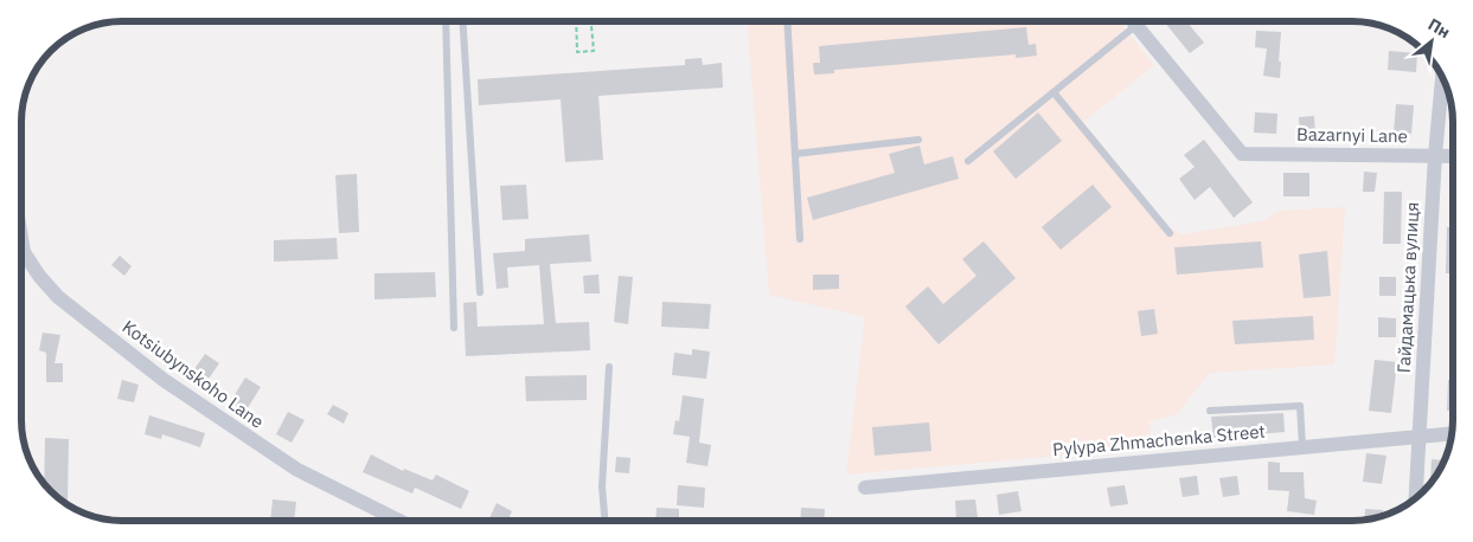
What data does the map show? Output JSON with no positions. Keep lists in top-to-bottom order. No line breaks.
{"streets":{"street":["Bazarnyi Lane","Гайдамацька вулиця","Kotsiubynskoho Lane","Pylypa Zhmachenka Street"]},"crossings":[["Bazarnyi Lane","Гайдамацька вулиця"],["Гайдамацька вулиця","Pylypa Zhmachenka Street"]],"north":"top right"}
